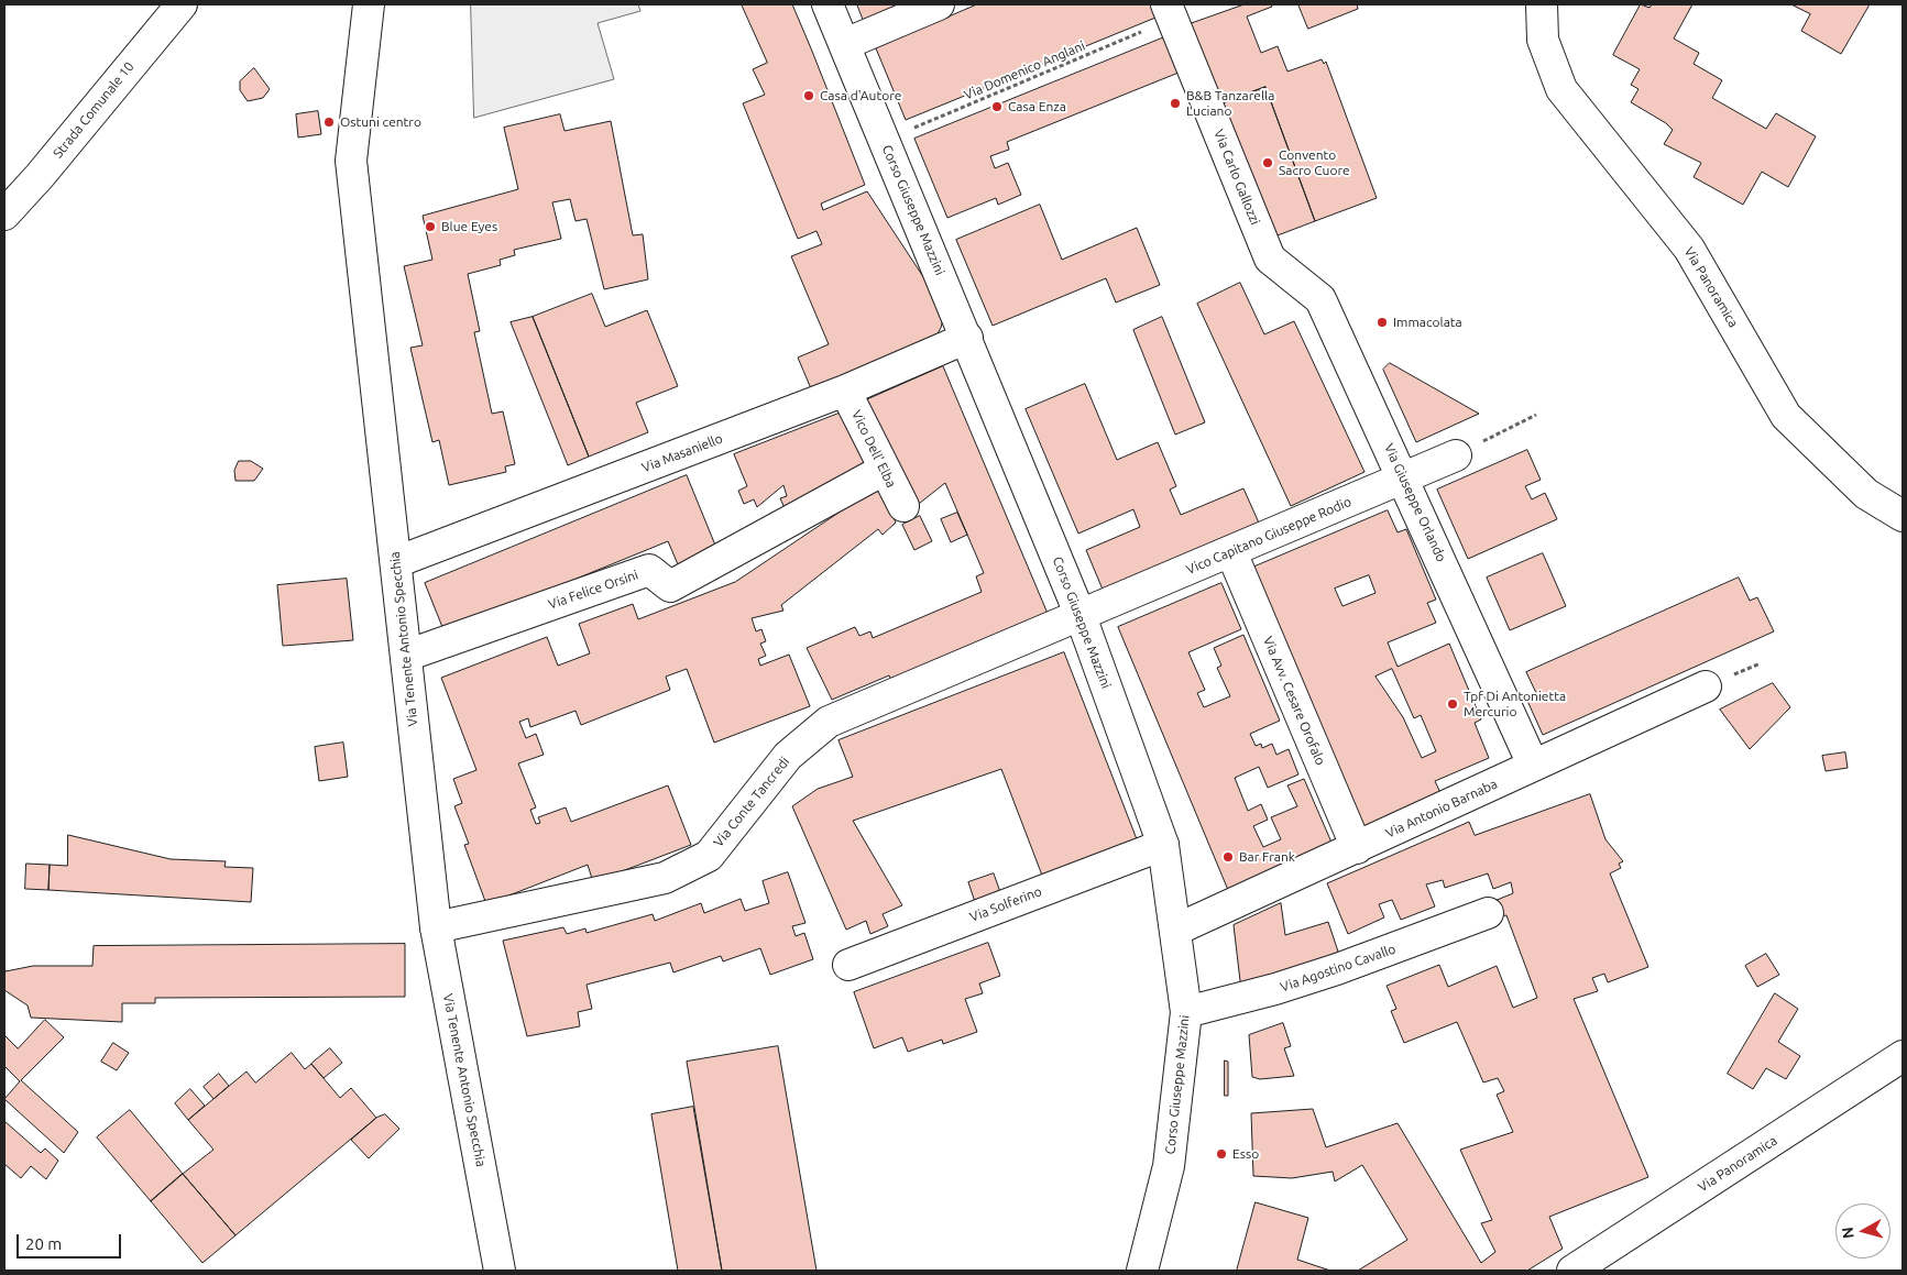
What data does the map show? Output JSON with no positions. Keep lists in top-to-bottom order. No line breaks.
{"streets":{"street":["Strada Comunale 10","Via Carlo Gallozzi","Corso Giuseppe Mazzini","Via Panoramica","Vico Dell' Elba","Via Masaniello","Via Giuseppe Orlando","Vico Capitano Giuseppe Rodio","Via Felice Orsini","Via Tenente Antonio Specchia","Via Avv. Cesare Orofalo","Via Conte Tancredi","Via Antonio Barnaba","Via Solferino","Via Agostino Cavallo"],"path":["Via Domenico Anglani"]},"crossings":[["Via Domenico Anglani","Via Carlo Gallozzi"],["Via Domenico Anglani","Corso Giuseppe Mazzini"],["Via Carlo Gallozzi","Via Giuseppe Orlando"],["Corso Giuseppe Mazzini","Via Masaniello"],["Corso Giuseppe Mazzini","Vico Capitano Giuseppe Rodio"],["Corso Giuseppe Mazzini","Via Conte Tancredi"],["Corso Giuseppe Mazzini","Via Antonio Barnaba"],["Corso Giuseppe Mazzini","Via Solferino"],["Corso Giuseppe Mazzini","Via Agostino Cavallo"],["Vico Dell' Elba","Via Masaniello"],["Vico Dell' Elba","Via Felice Orsini"],["Via Masaniello","Via Tenente Antonio Specchia"],["Via Giuseppe Orlando","Vico Capitano Giuseppe Rodio"],["Via Giuseppe Orlando","Via Antonio Barnaba"],["Vico Capitano Giuseppe Rodio","Via Avv. Cesare Orofalo"],["Vico Capitano Giuseppe Rodio","Via Conte Tancredi"],["Via Felice Orsini","Via Tenente Antonio Specchia"],["Via Tenente Antonio Specchia","Via Conte Tancredi"],["Via Avv. Cesare Orofalo","Via Antonio Barnaba"]],"places":["Casa d'Autore","B&B Tanzarella Luciano","Casa Enza","Ostuni centro","Convento Sacro Cuore","Blue Eyes","Immacolata","Tpf Di Antonietta Mercurio","Bar Frank","Esso"],"scale_bar":"20 m","north":"left"}
